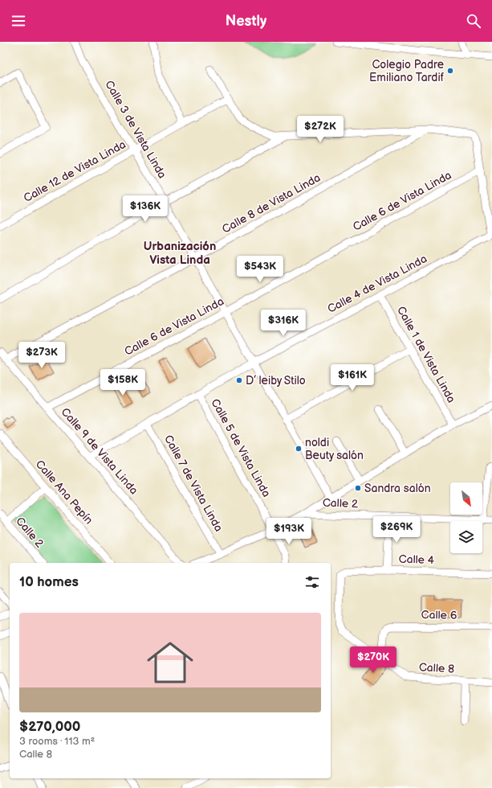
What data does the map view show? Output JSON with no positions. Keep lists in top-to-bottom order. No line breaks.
{"streets":{"street":["Calle 3 de Vista Linda","Calle 12 de Vista Linda","Calle 6 de Vista Linda","Calle 8 de Vista Linda","Calle 4 de Vista Linda","Calle 1 de Vista Linda","Calle 5 de Vista Linda","Calle 9 de Vista Linda","Calle 7 de Vista Linda","Calle Ana Pepín","Calle 2","Calle 4","Calle 6","Calle 8"]},"crossings":[["Calle 3 de Vista Linda","Calle 12 de Vista Linda"],["Calle 3 de Vista Linda","Calle 6 de Vista Linda"],["Calle 3 de Vista Linda","Calle 8 de Vista Linda"],["Calle 3 de Vista Linda","Calle 4 de Vista Linda"],["Calle 6 de Vista Linda","Calle 4 de Vista Linda"],["Calle 6 de Vista Linda","Calle 9 de Vista Linda"],["Calle 8 de Vista Linda","Calle 9 de Vista Linda"],["Calle 4 de Vista Linda","Calle 1 de Vista Linda"],["Calle 4 de Vista Linda","Calle 5 de Vista Linda"],["Calle 4 de Vista Linda","Calle 9 de Vista Linda"],["Calle 4 de Vista Linda","Calle 7 de Vista Linda"],["Calle 4","Calle 8"],["Calle 6","Calle 8"]],"districts":["Urbanización Vista Linda"],"places":["Colegio Padre Emiliano Tardif","D’ leiby Stilo","noldi Beuty salón","Sandra salón"],"north":"bottom right","page":{"header":"Nestly","price":["$272K","$136K","$543K","$316K","$273K","$161K","$158K","$269K","$193K","$270K"],"heading":"10 homes","list":[{"name":"$270,000","note":"3 rooms · 113 m² · Calle 8"}]}}
